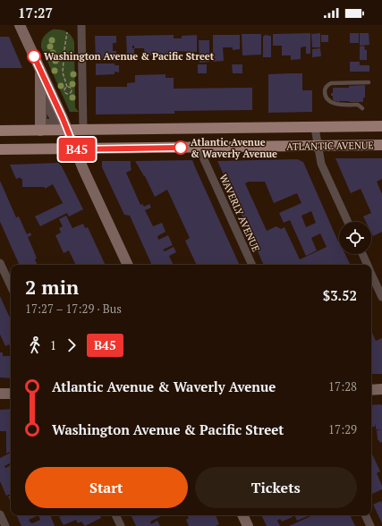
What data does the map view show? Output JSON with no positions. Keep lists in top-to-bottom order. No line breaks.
{"streets":{"main road":["ATLANTIC AVENUE"],"street":["WAVERLY AVENUE"]},"crossings":[["ATLANTIC AVENUE","WAVERLY AVENUE"]],"places":["Washington Avenue & Pacific Street","Atlantic Avenue & Waverly Avenue"],"lines":["bus line B45"],"page":{"status":"17:27","on_map":"B45","heading":["2 min","17:27 – 17:29 · Bus","$3.52"],"legs":["1","B45"],"list":[{"name":"Atlantic Avenue & Waverly Avenue","value":"17:28"},{"name":"Washington Avenue & Pacific Street","value":"17:29"}],"buttons":["Start","Tickets"]}}
